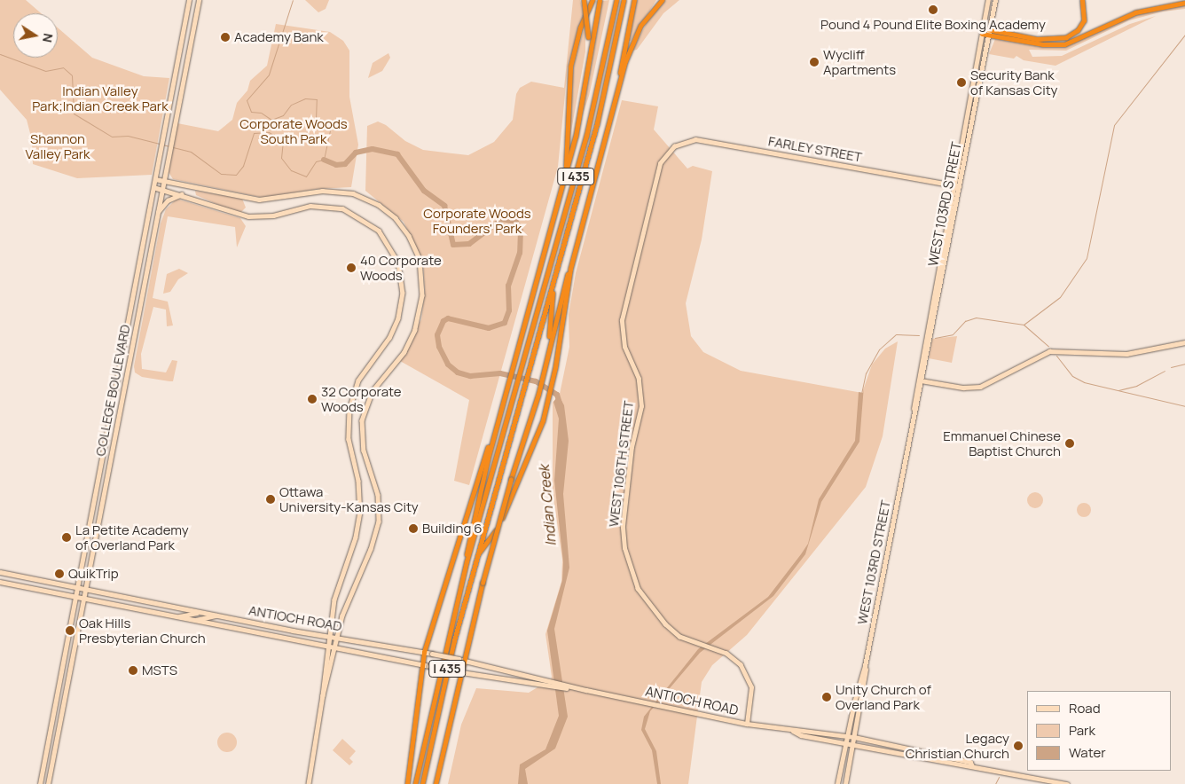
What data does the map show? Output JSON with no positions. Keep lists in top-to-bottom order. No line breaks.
{"streets":{"highway":["I 435"],"main road":["FARLEY STREET","WEST 103RD STREET","COLLEGE BOULEVARD","WEST 106TH STREET","ANTIOCH ROAD"]},"crossings":[["FARLEY STREET","WEST 103RD STREET"],["FARLEY STREET","WEST 106TH STREET"],["WEST 103RD STREET","ANTIOCH ROAD"],["COLLEGE BOULEVARD","ANTIOCH ROAD"],["WEST 106TH STREET","ANTIOCH ROAD"]],"water":["Indian Creek"],"parks":["Indian Valley Park;Indian Creek Park","Corporate Woods South Park","Shannon Valley Park","Corporate Woods Founders' Park"],"places":["Pound 4 Pound Elite Boxing Academy","Academy Bank","Wycliff Apartments","Security Bank of Kansas City","40 Corporate Woods","32 Corporate Woods","Emmanuel Chinese Baptist Church","Ottawa University-Kansas City","Building 6","La Petite Academy of Overland Park","QuikTrip","Oak Hills Presbyterian Church","MSTS","Unity Church of Overland Park","Legacy Christian Church"],"legend":["Road","Park","Water"],"north":"right"}
